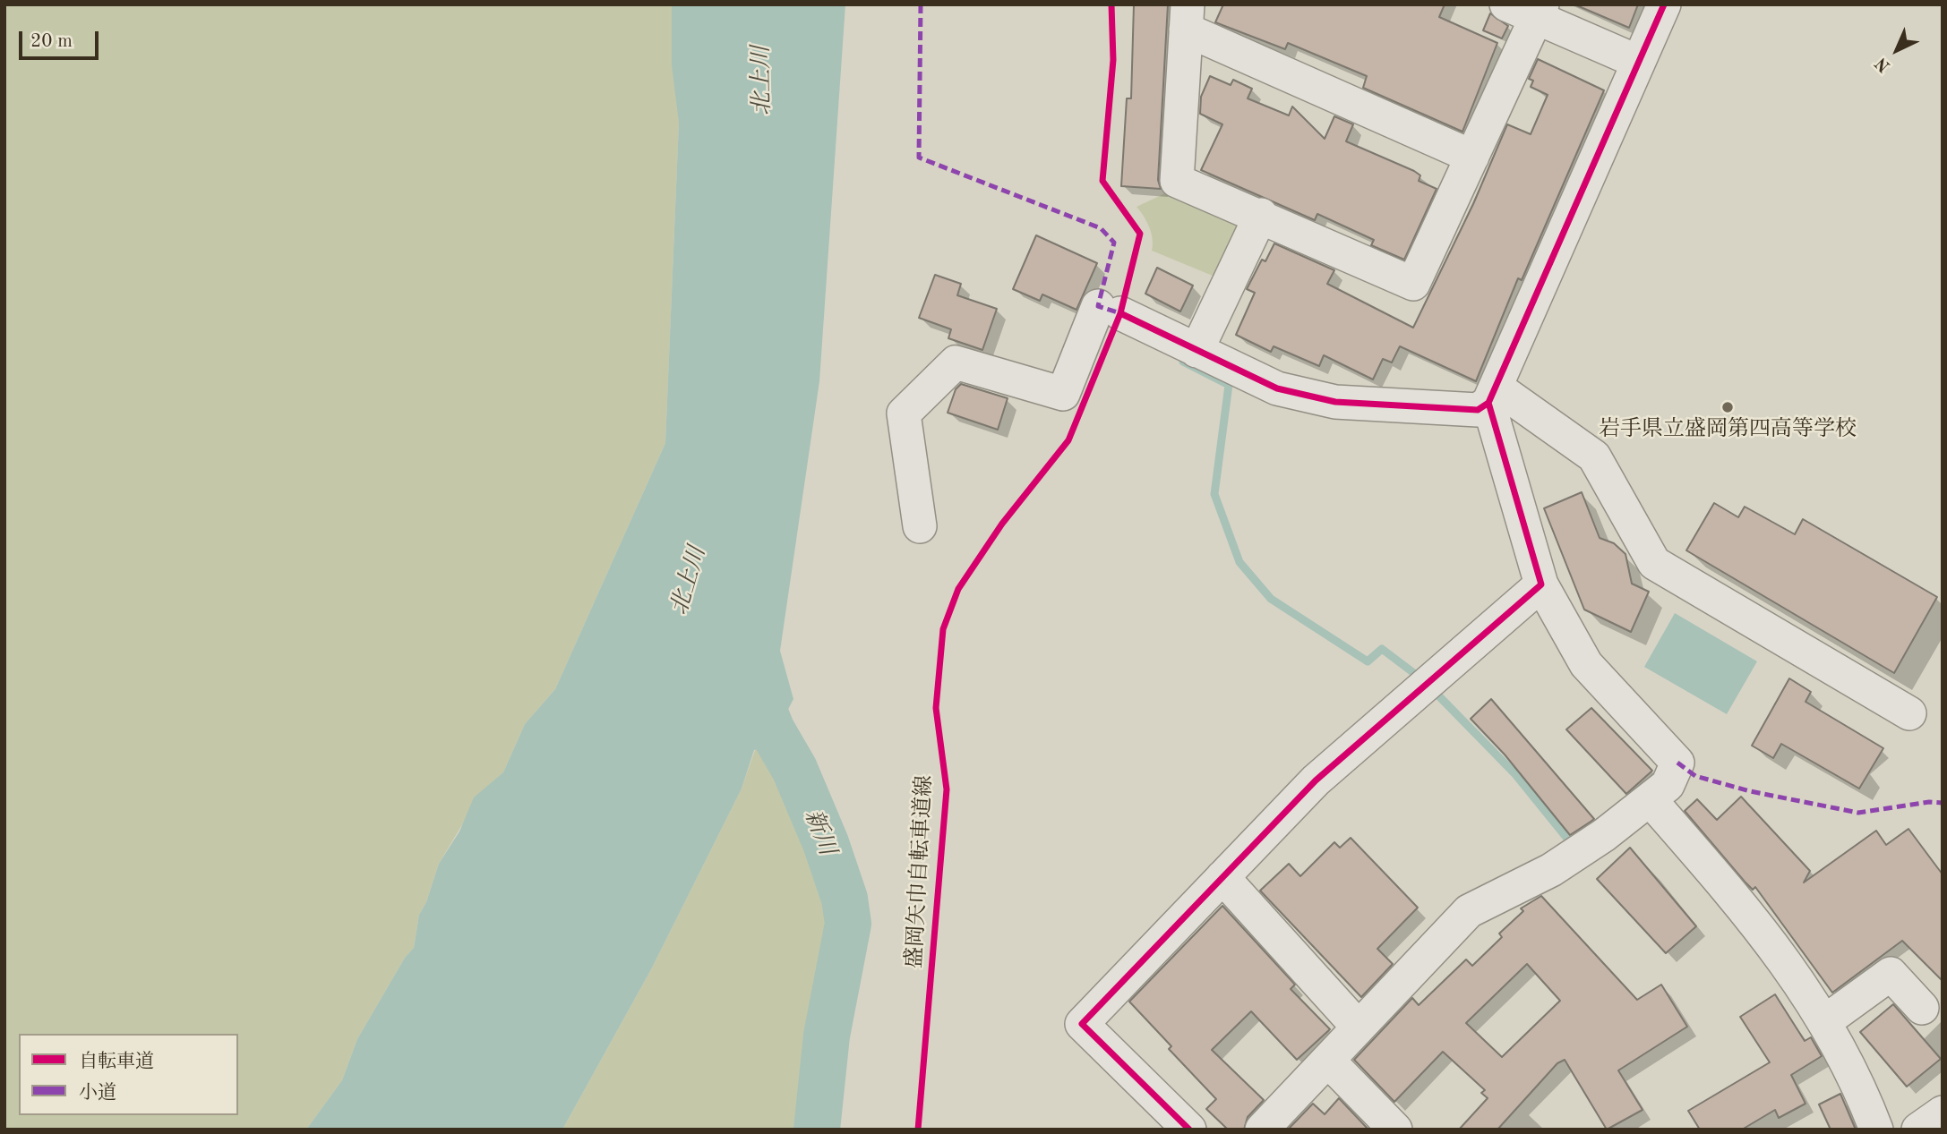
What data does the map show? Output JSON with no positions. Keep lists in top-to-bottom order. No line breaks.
{"streets":{"cycle path":["盛岡矢巾自転車道線"]},"water":["北上川","新川"],"places":["岩手県立盛岡第四高等学校"],"legend":["自転車道","小道"],"scale_bar":"20 m","north":"bottom left"}
